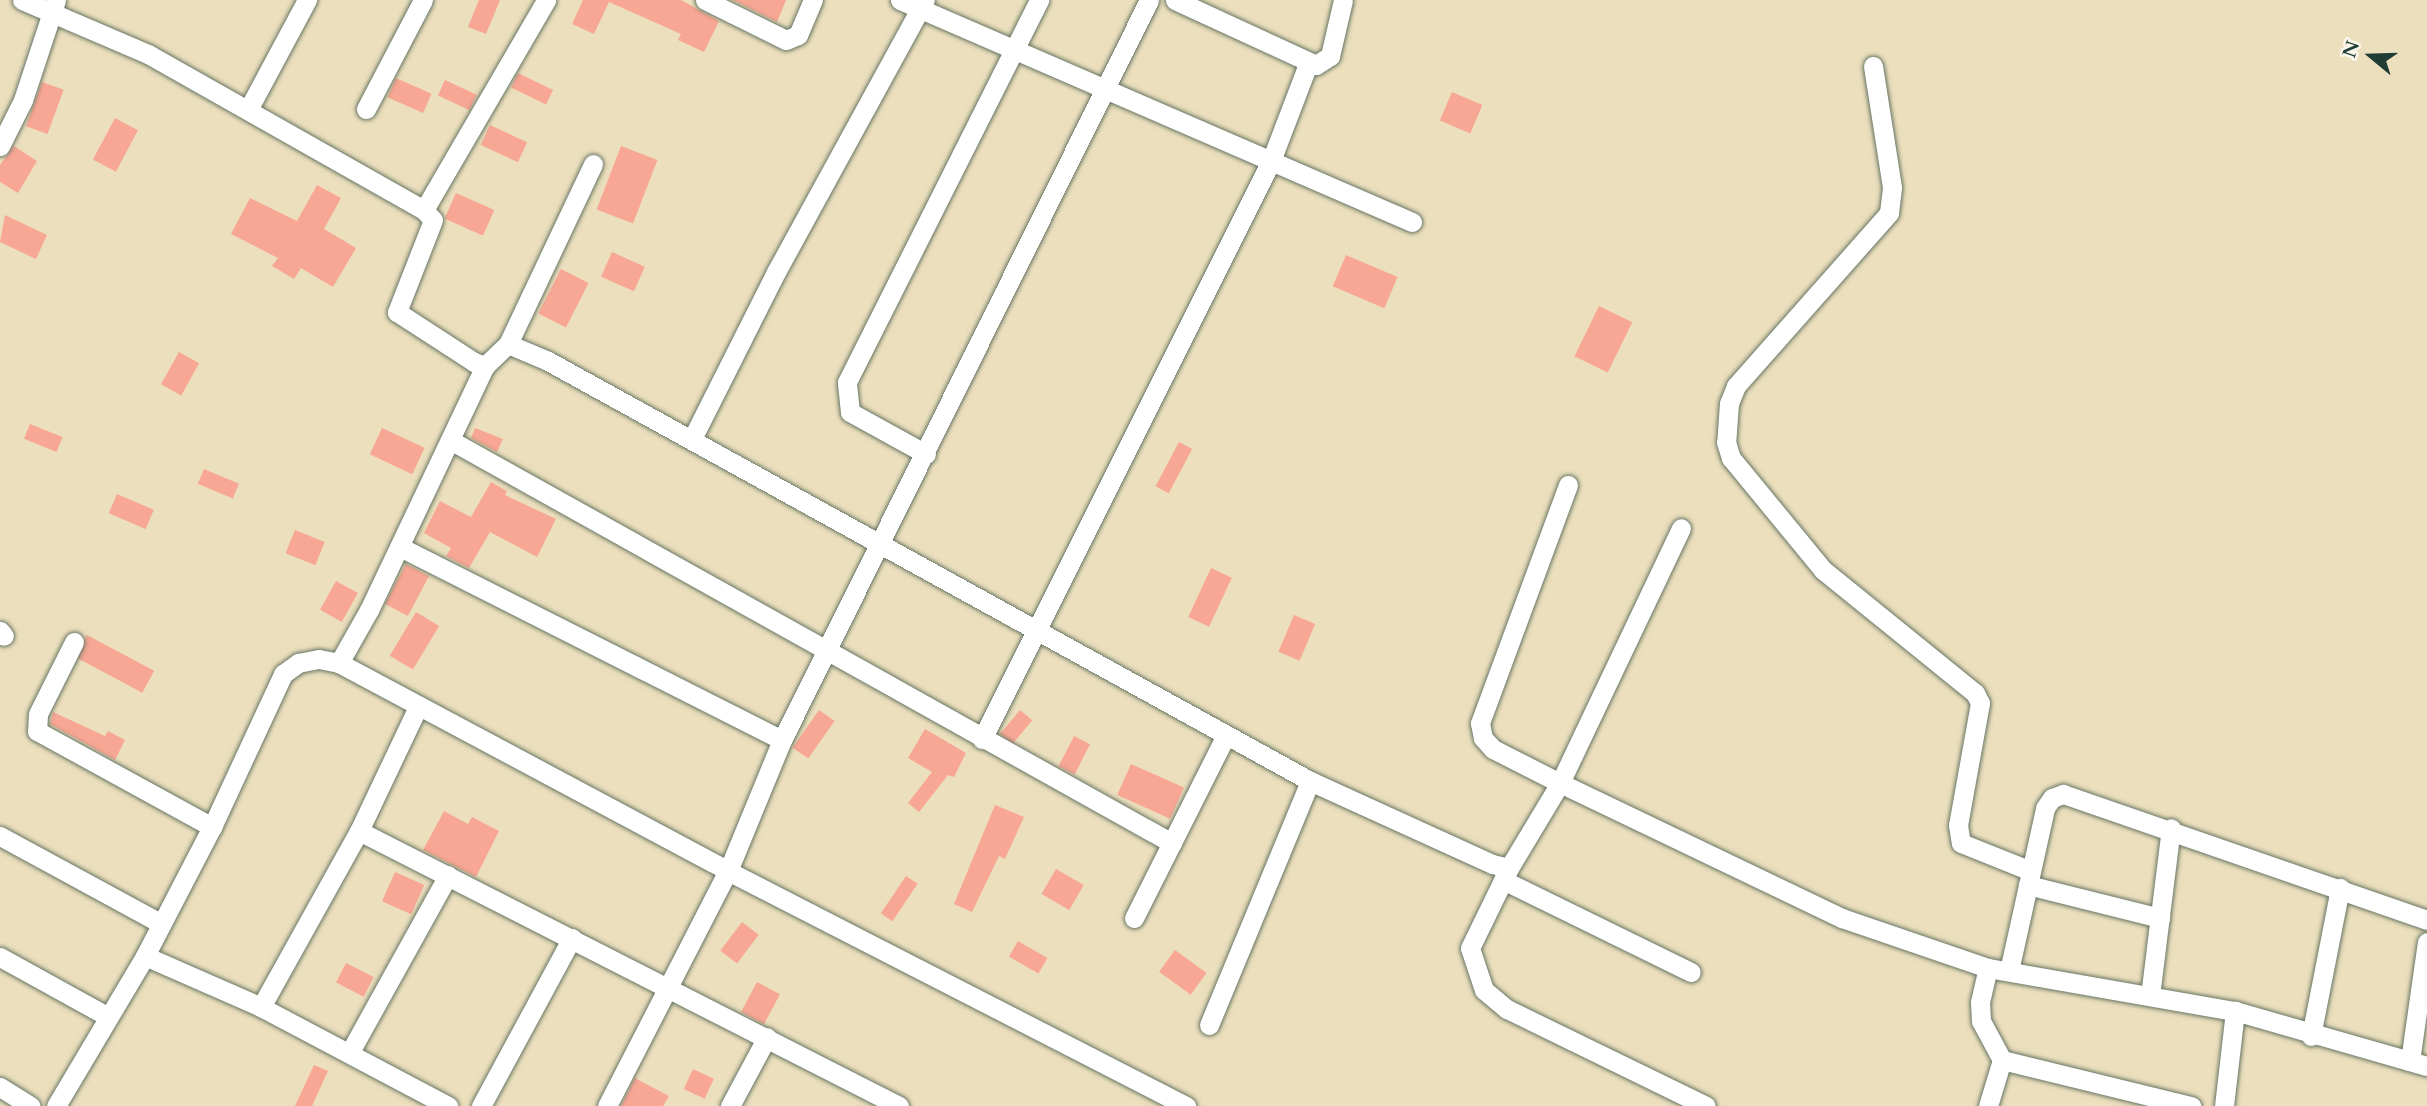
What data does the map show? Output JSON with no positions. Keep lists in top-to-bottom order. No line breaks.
{"north":"left"}
